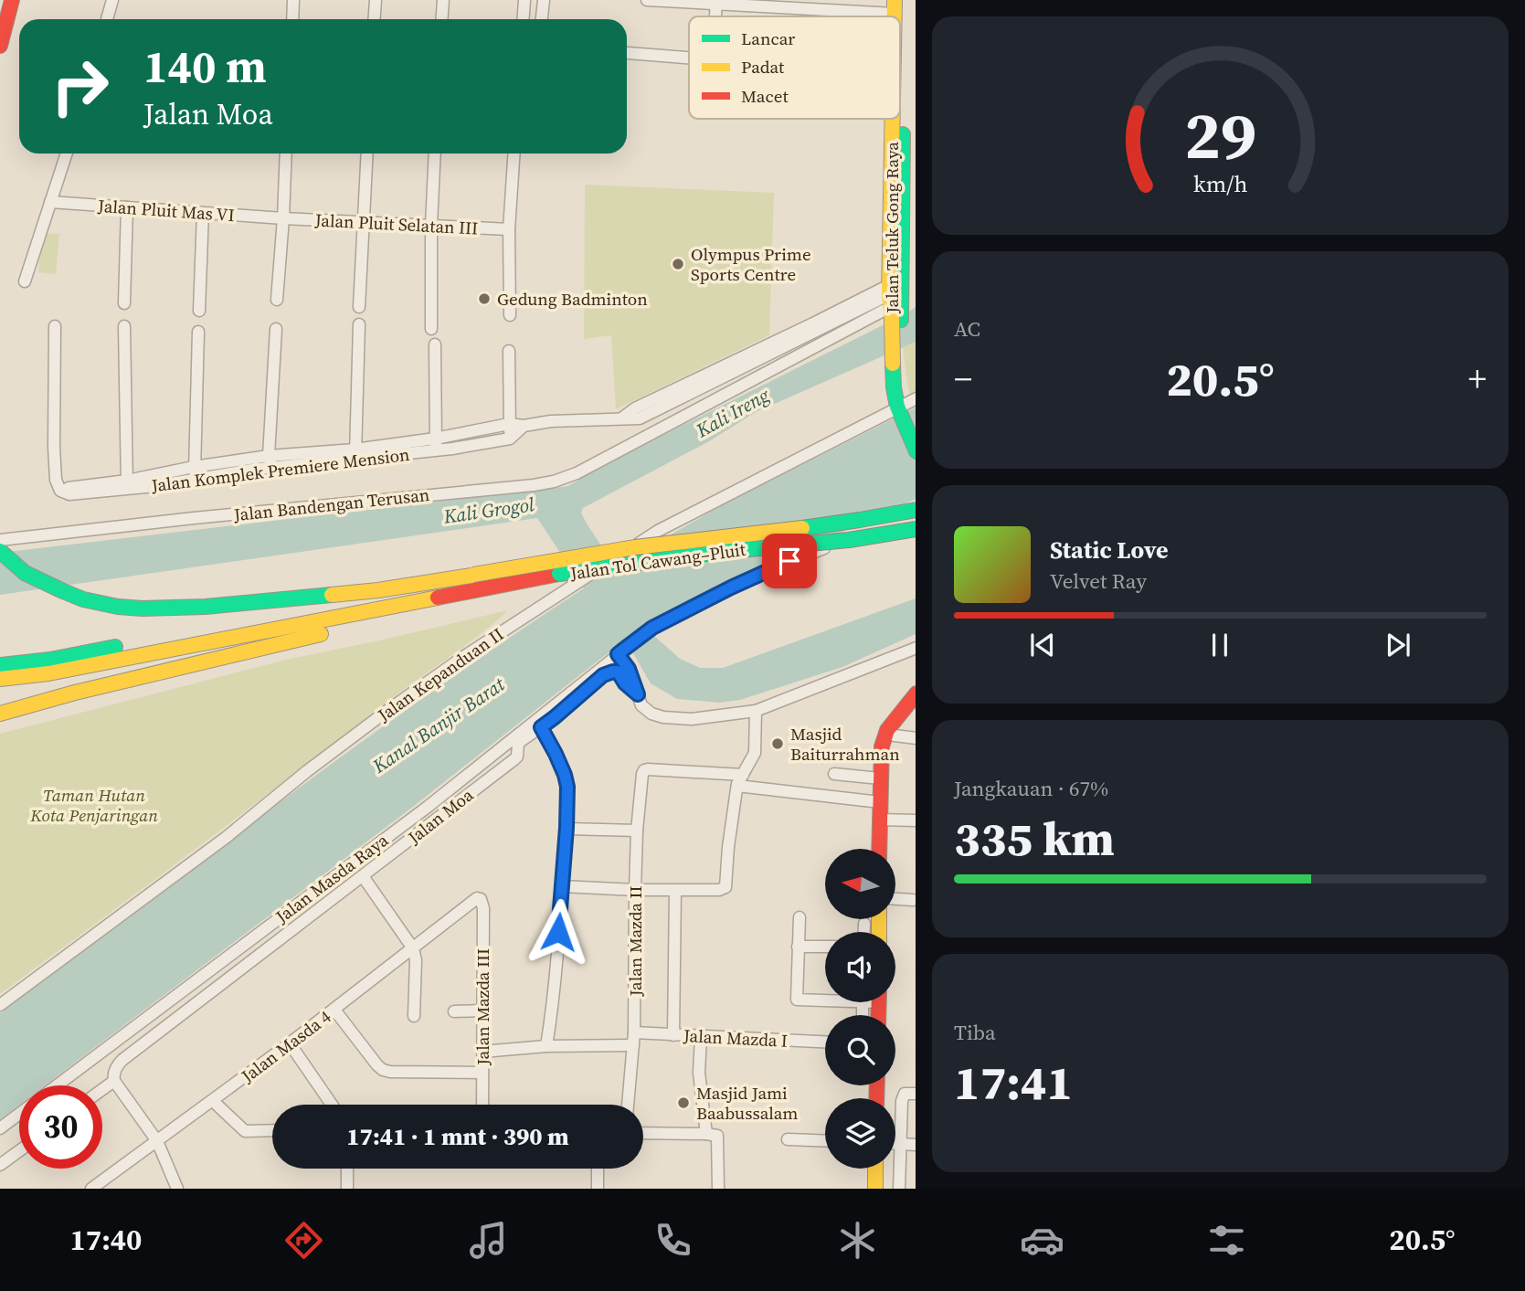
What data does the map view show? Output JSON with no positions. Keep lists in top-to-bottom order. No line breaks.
{"streets":{"main road":["Jalan Teluk Gong Raya","Jalan Tol Cawang–Pluit"],"street":["Jalan Pluit Mas VI","Jalan Pluit Selatan III","Jalan Komplek Premiere Mension","Jalan Bandengan Terusan","Jalan Kepanduan II","Jalan Moa","Jalan Masda Raya","Jalan Mazda II","Jalan Mazda III","Jalan Mazda I","Jalan Masda 4"]},"crossings":[["Jalan Pluit Mas VI","Jalan Pluit Selatan III"],["Jalan Teluk Gong Raya","Jalan Komplek Premiere Mension"],["Jalan Teluk Gong Raya","Jalan Bandengan Terusan"],["Jalan Teluk Gong Raya","Jalan Kepanduan II"],["Jalan Komplek Premiere Mension","Jalan Bandengan Terusan"],["Jalan Mazda II","Jalan Mazda I"],["Jalan Mazda III","Jalan Masda 4"]],"water":["Kali Ireng","Kali Grogol","Kanal Banjir Barat"],"parks":["Taman Hutan Kota Penjaringan"],"places":["Olympus Prime Sports Centre","Gedung Badminton","Masjid Baiturrahman","Masjid Jami Baabussalam"],"legend":["Lancar","Padat","Macet"],"north":"left","page":{"turn":["140 m","Jalan Moa"],"tile":["AC",["Jangkauan · 67%","335 km"],["Tiba","17:41"]],"heat":["−","20.5°","+"],"song":["Static Love","Velvet Ray"],"limit":"30","trip":"17:41 · 1 mnt · 390 m","tabs":["17:40","20.5°"],"gauge":["29","km/h"]}}
